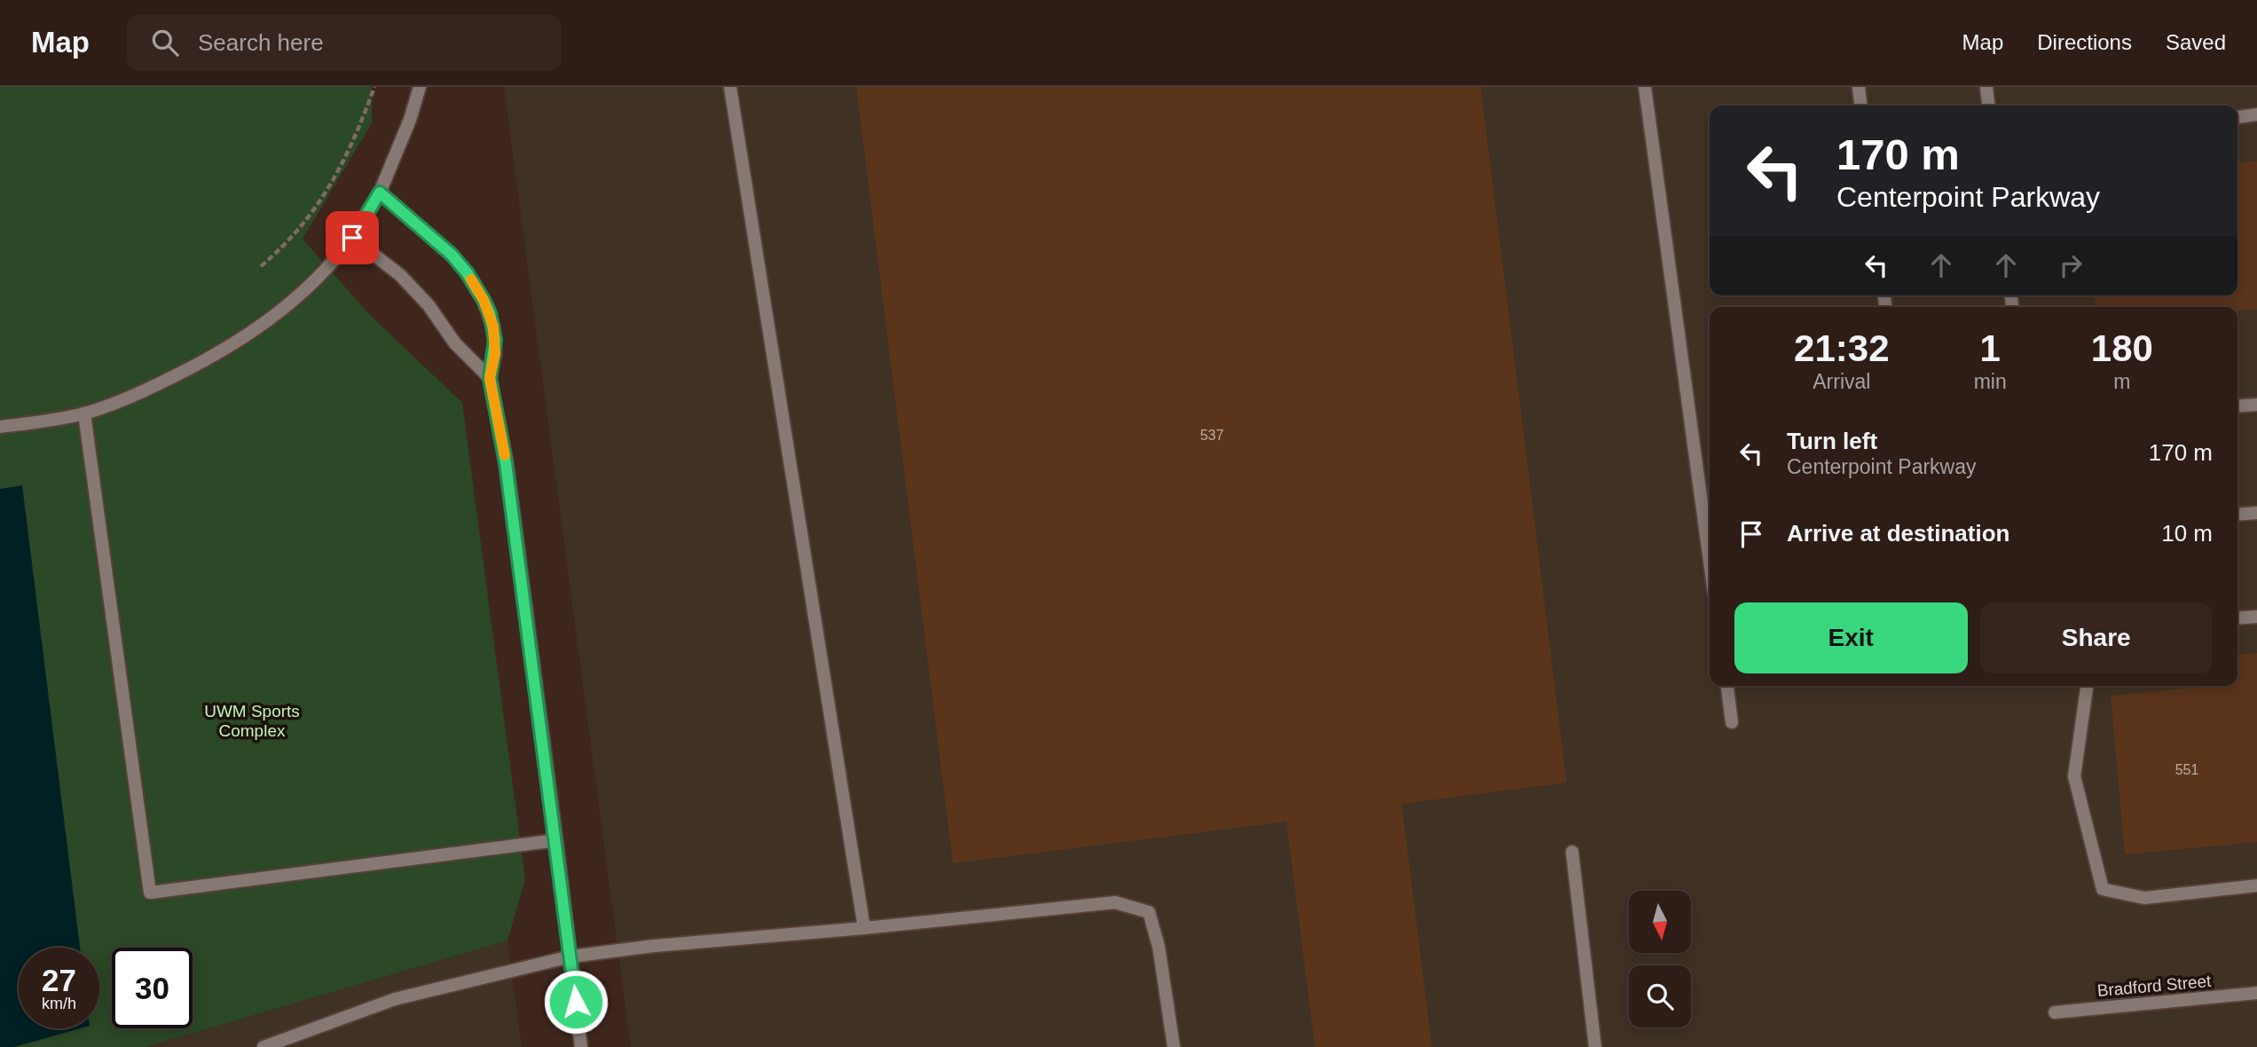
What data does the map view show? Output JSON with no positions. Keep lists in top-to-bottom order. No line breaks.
{"streets":{"street":["Bradford Street"]},"parks":["UWM Sports Complex"],"house_numbers":["537","551"],"north":"bottom","page":{"header":"Map","search":"Search here","nav":["Map","Directions","Saved"],"turn":["170 m","Centerpoint Parkway"],"eta":["21:32","Arrival","1","min","180","m"],"list":[{"name":"Turn left","note":"Centerpoint Parkway","value":"170 m"},{"name":"Arrive at destination","value":"10 m"}],"buttons":["Exit","Share"],"speed":"27 km/h","limit":"30"}}
